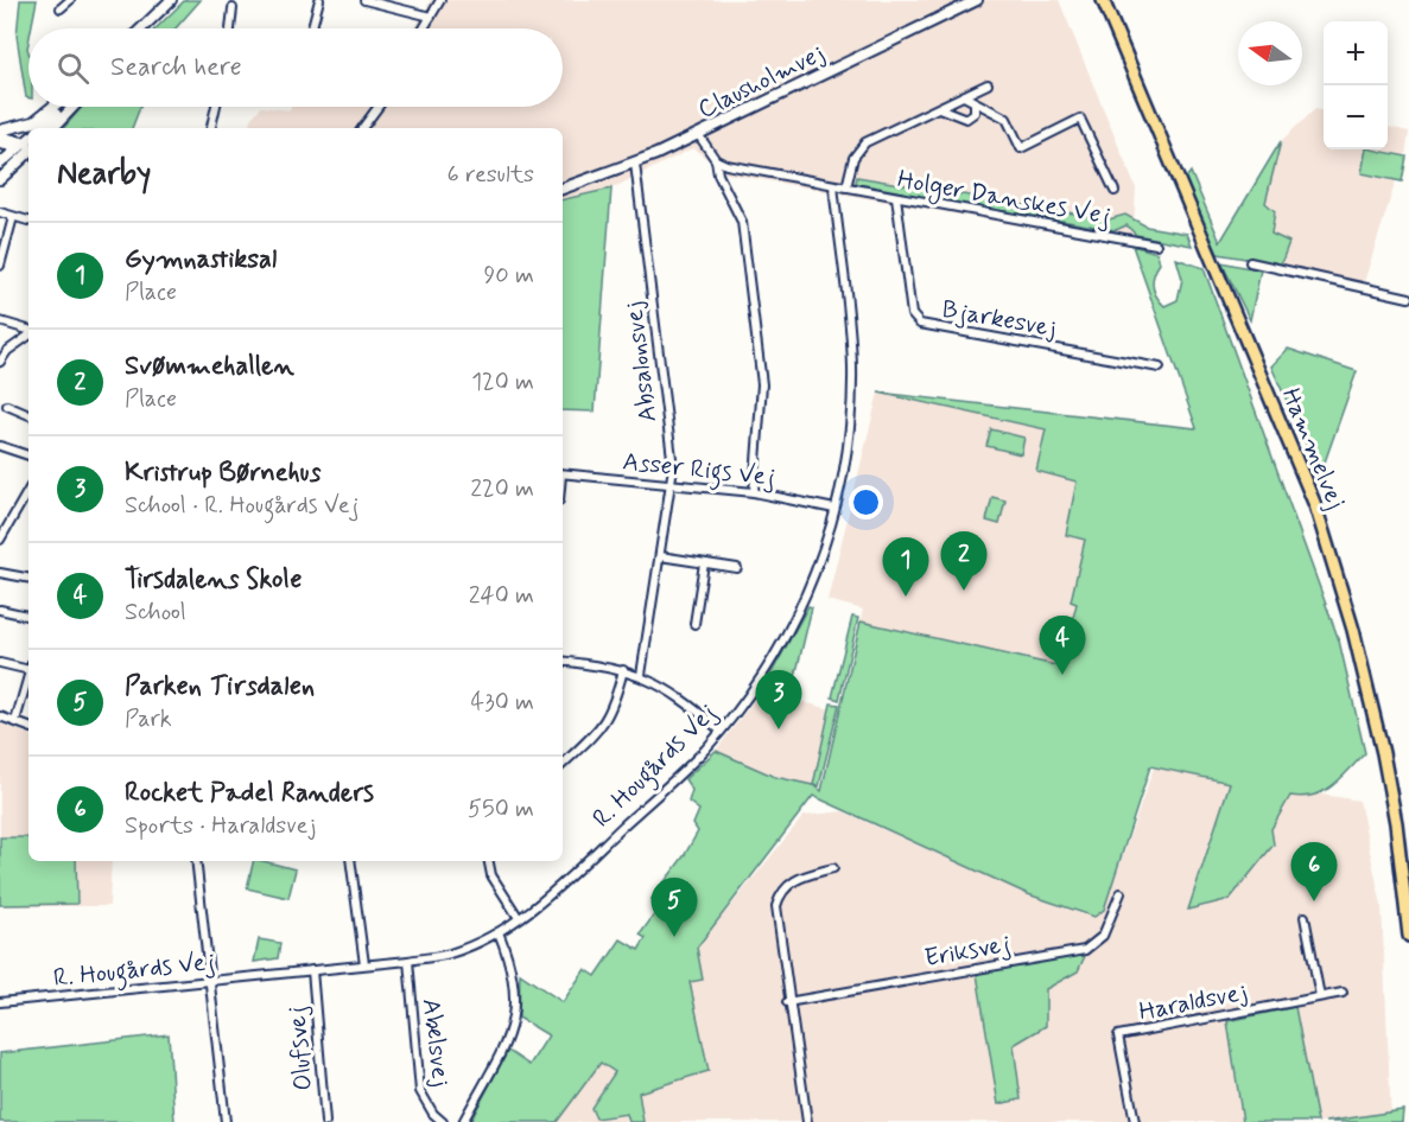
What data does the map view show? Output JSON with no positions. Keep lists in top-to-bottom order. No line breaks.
{"streets":{"highway":["Hammelvej"],"street":["Clausholmvej","Holger Danskes Vej","Bjarkesvej","Absalonsvej","Asser Rigs Vej","R. Hougårds Vej","Eriksvej","Haraldsvej","Abelsvej","Olufsvej"]},"crossings":[["Clausholmvej","Absalonsvej"],["Holger Danskes Vej","Bjarkesvej"],["Holger Danskes Vej","R. Hougårds Vej"],["Absalonsvej","Asser Rigs Vej"],["Asser Rigs Vej","R. Hougårds Vej"],["R. Hougårds Vej","Abelsvej"],["R. Hougårds Vej","Olufsvej"]],"north":"left","page":{"map_buttons":["+","−"],"search":"Search here","heading":["Nearby","6 results"],"list":[{"mark":"1","name":"Gymnastiksal","note":"Place","value":"90 m"},{"mark":"2","name":"Svømmehallen","note":"Place","value":"120 m"},{"mark":"3","name":"Kristrup Børnehus","note":"School · R. Hougårds Vej","value":"220 m"},{"mark":"4","name":"Tirsdalens Skole","note":"School","value":"240 m"},{"mark":"5","name":"Parken Tirsdalen","note":"Park","value":"430 m"},{"mark":"6","name":"Rocket Padel Randers","note":"Sports · Haraldsvej","value":"550 m"}],"pins":["2","1","4","3","6","5"]}}
